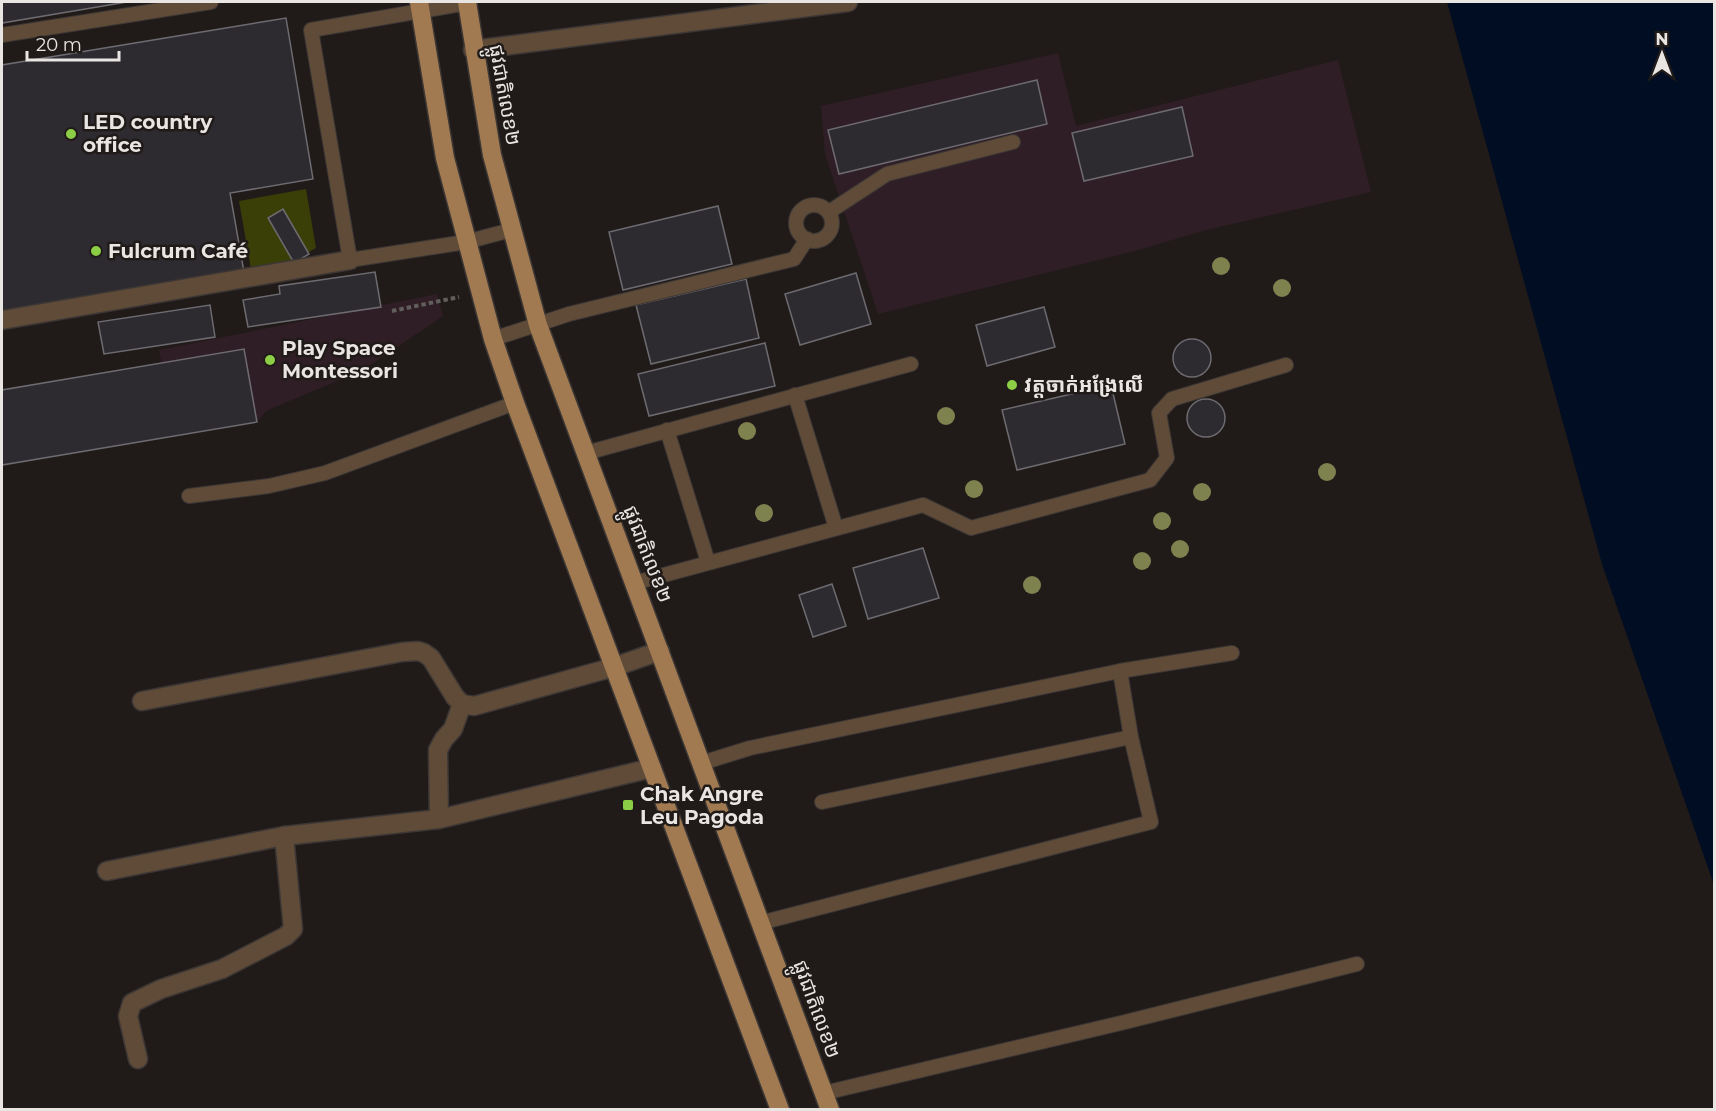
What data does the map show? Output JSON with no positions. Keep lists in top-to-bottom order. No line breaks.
{"streets":{"main road":["ផ្លូវជាតិលេខ២"]},"places":{"other":["LED country office","Fulcrum Café","Play Space Montessori","វត្តចាក់អង្រែលើ"],"transit":["Chak Angre Leu Pagoda"]},"scale_bar":"20 m","north":"top"}
